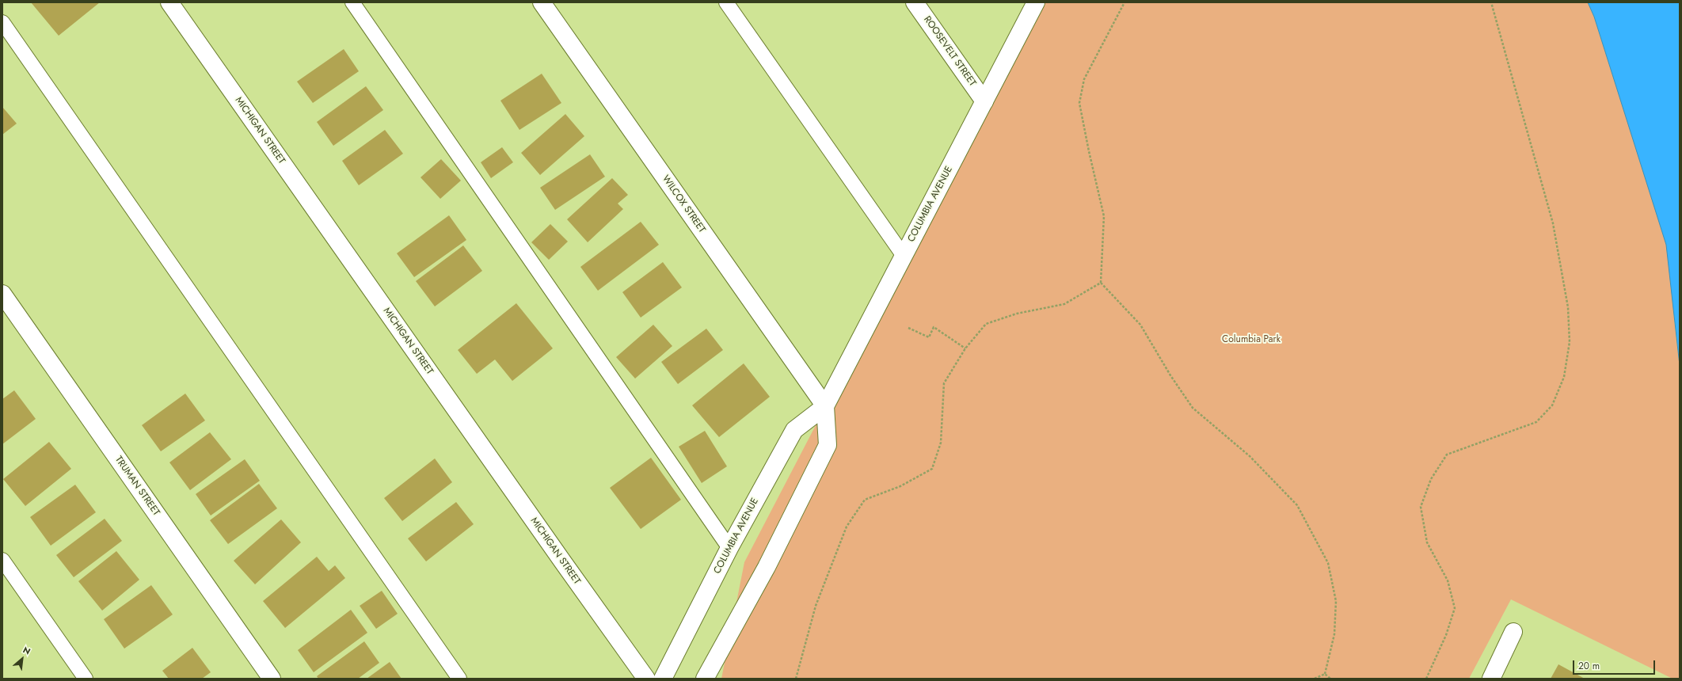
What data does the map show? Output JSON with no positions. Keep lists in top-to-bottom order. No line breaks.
{"streets":{"street":["ROOSEVELT STREET","MICHIGAN STREET","WILCOX STREET","COLUMBIA AVENUE","TRUMAN STREET"]},"crossings":[["ROOSEVELT STREET","COLUMBIA AVENUE"],["WILCOX STREET","COLUMBIA AVENUE"]],"parks":["Columbia Park"],"scale_bar":"20 m","north":"top right"}
